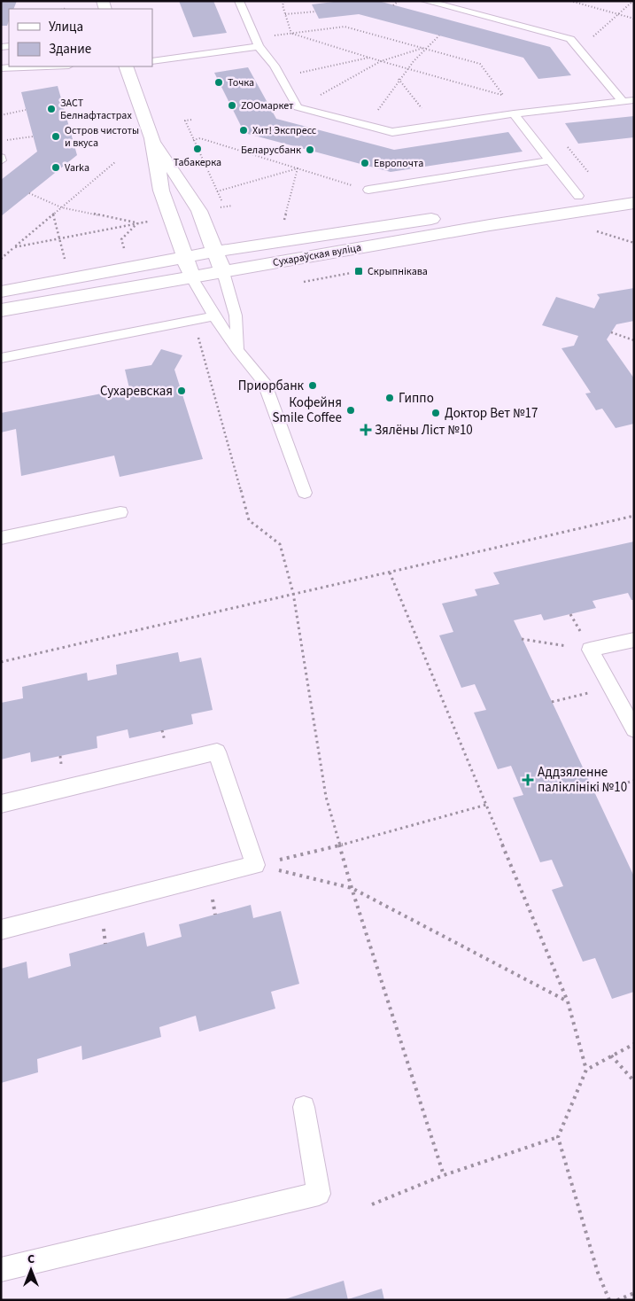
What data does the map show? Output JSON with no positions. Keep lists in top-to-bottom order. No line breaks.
{"streets":{"main road":["Сухараўская вуліца"]},"places":{"other":["Точка","ZOOмаркет","ЗАСТ Белнафтастрах","Хит! Экспресс","Остров чистоты и вкуса","Табакерка","Беларусбанк","Европочта","Varka","Приорбанк","Сухаревская","Гиппо","Кофейня Smile Coffee","Доктор Вет №17"],"transit":["Скрыпнікава"],"health":["Зялёны Ліст №10","Аддзяленне паліклінікі №10"]},"legend":["Улица","Здание"],"north":"top"}
